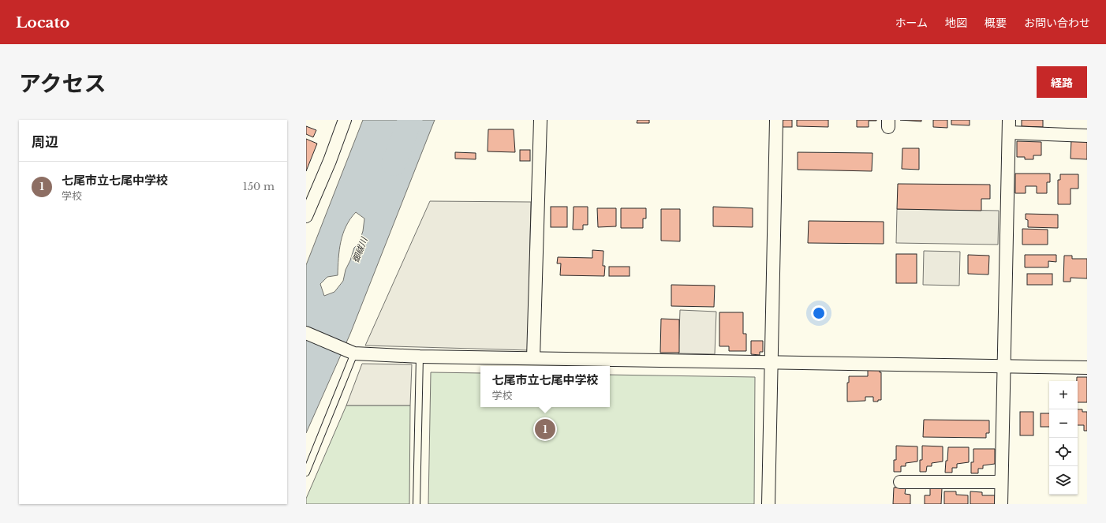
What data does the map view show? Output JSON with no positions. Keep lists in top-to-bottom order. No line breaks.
{"water":["御祓川"],"page":{"header":"Locato","nav":["ホーム","地図","概要","お問い合わせ"],"title":"アクセス","buttons":"経路","heading":"周辺","list":[{"mark":"1","name":"七尾市立七尾中学校","note":"学校","value":"150 m"}],"popup":["七尾市立七尾中学校","学校"],"map_buttons":["+","−"],"pins":"1"}}
